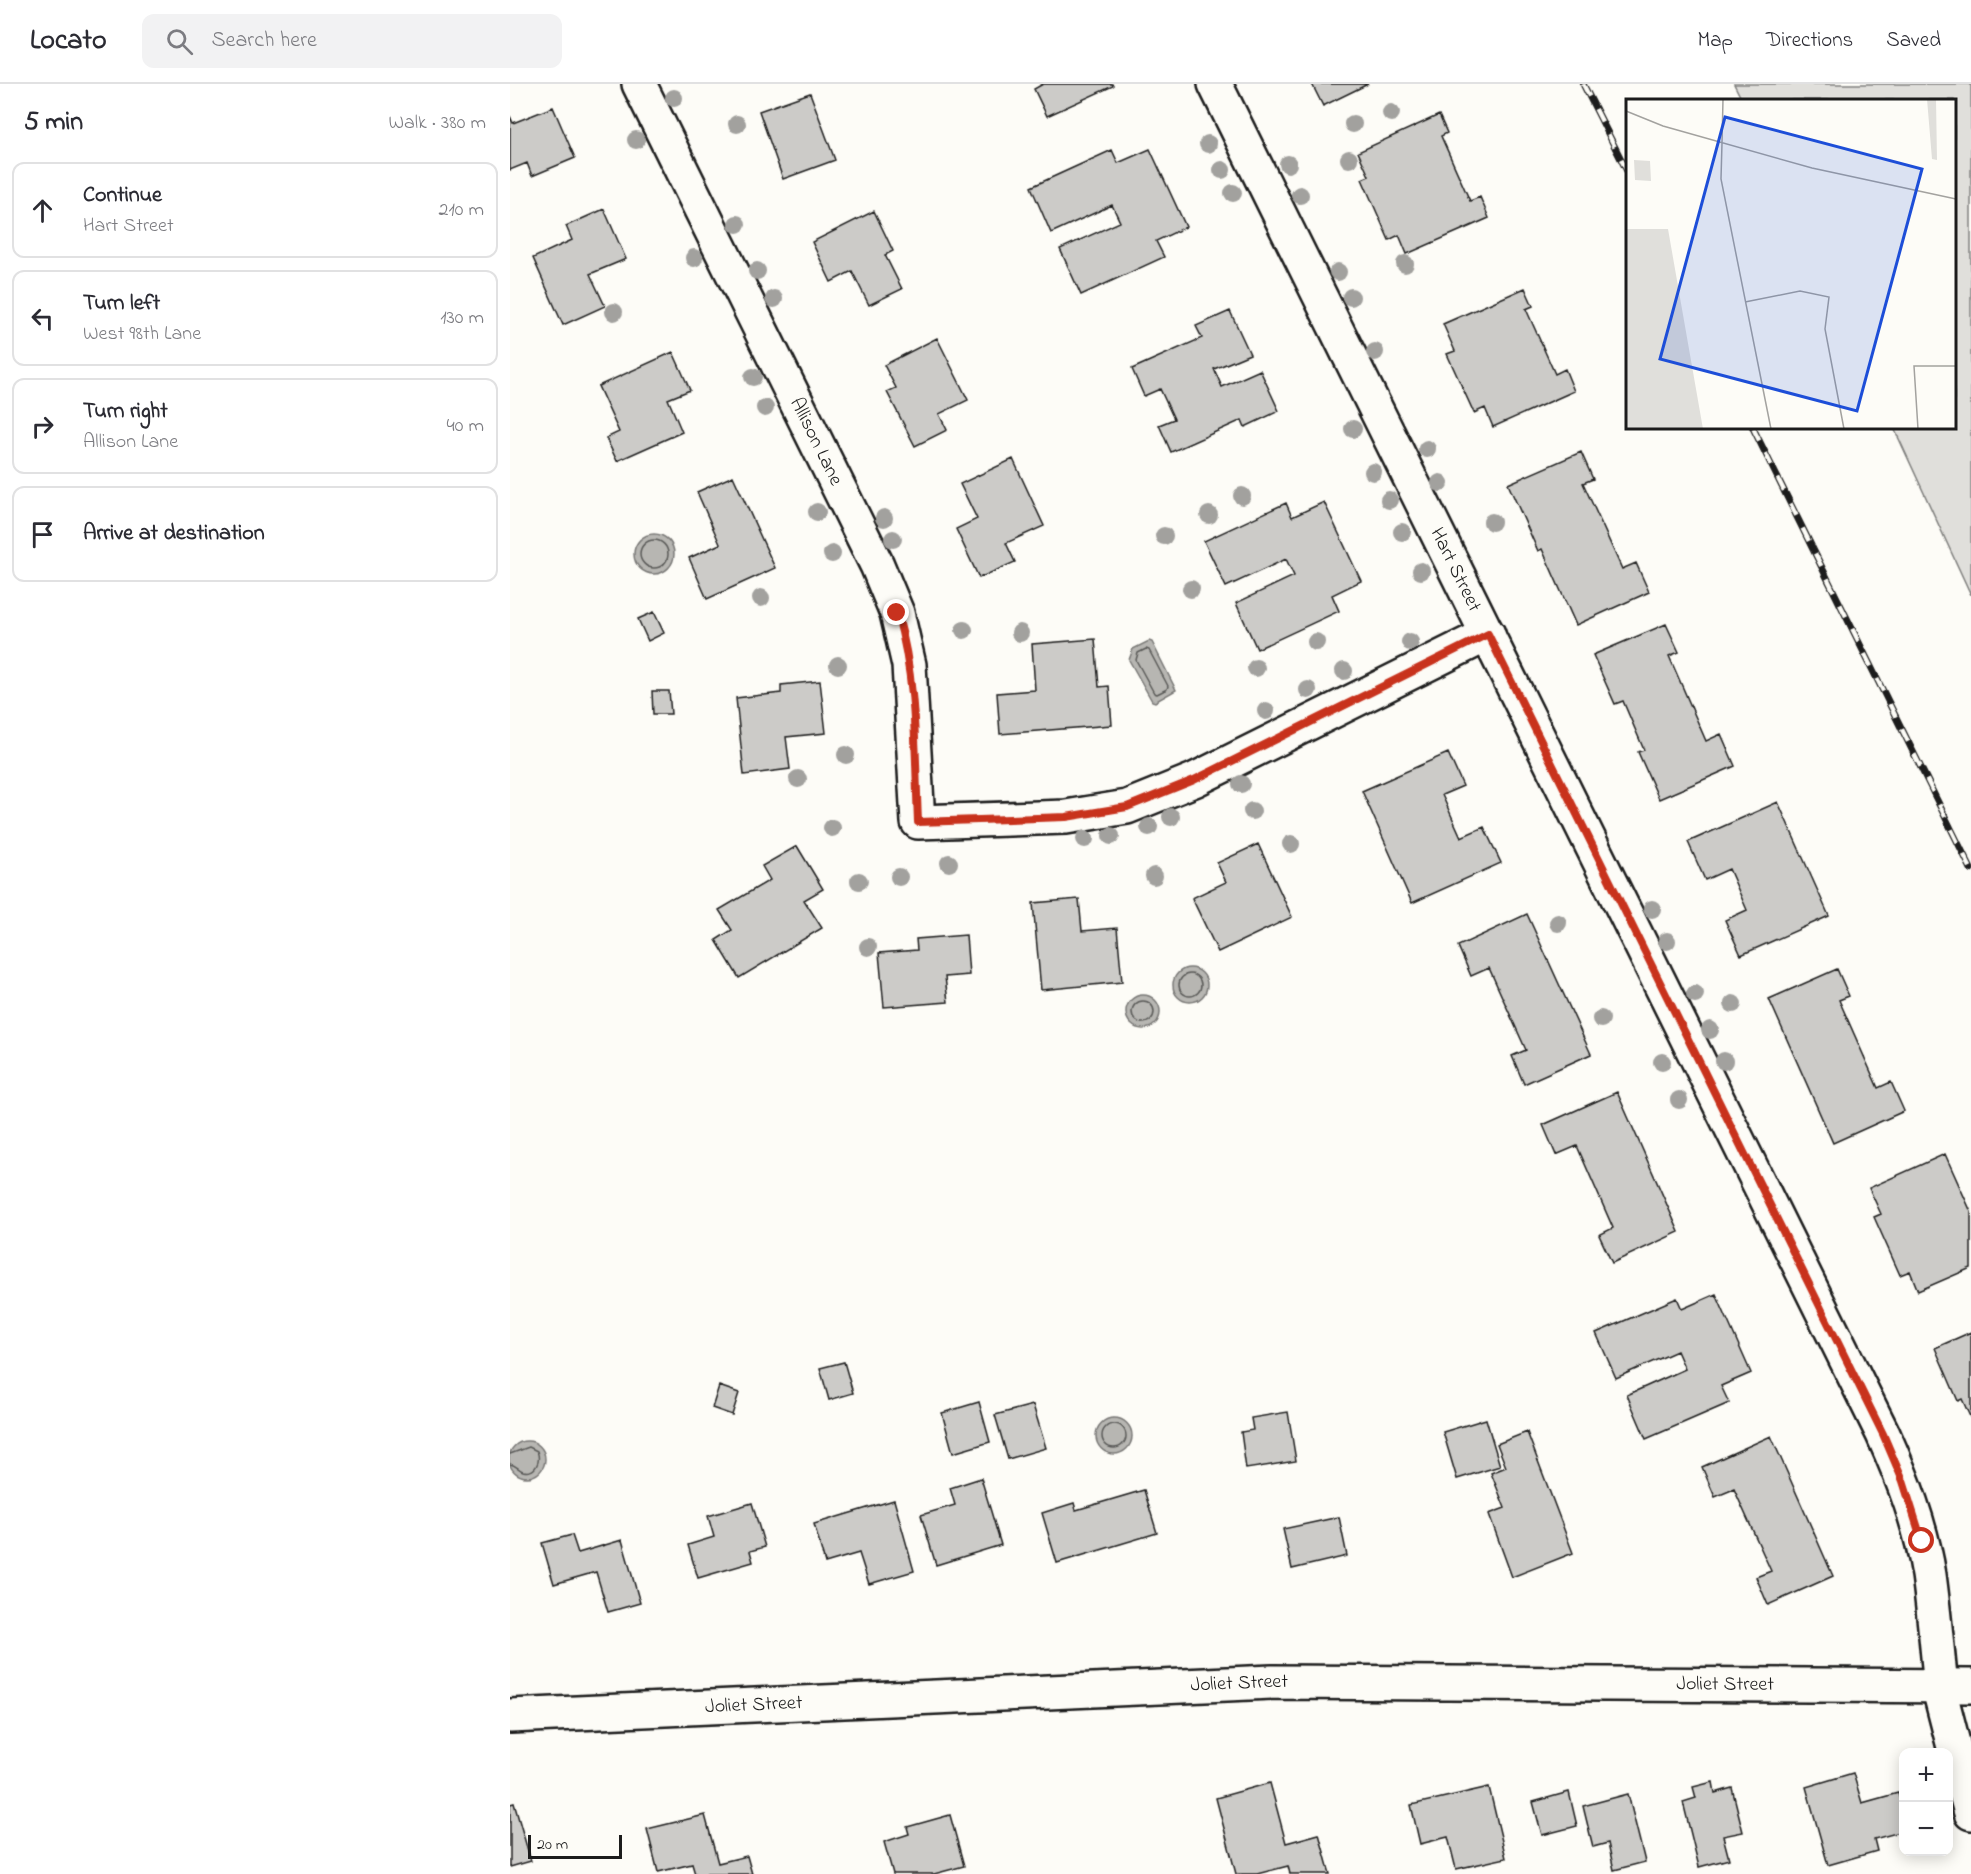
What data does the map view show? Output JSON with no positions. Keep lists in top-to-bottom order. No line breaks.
{"streets":{"street":["Allison Lane","Hart Street","Joliet Street"]},"crossings":[["Allison Lane","Hart Street"],["Hart Street","Joliet Street"]],"scale_bar":"20 m","page":{"header":"Locato","search":"Search here","nav":["Map","Directions","Saved"],"heading":["5 min","Walk · 380 m"],"list":[["Continue","Hart Street","210 m"],["Turn left","West 98th Lane","130 m"],["Turn right","Allison Lane","40 m"],"Arrive at destination"],"map_buttons":["+","−"],"scale":"20 m"}}
